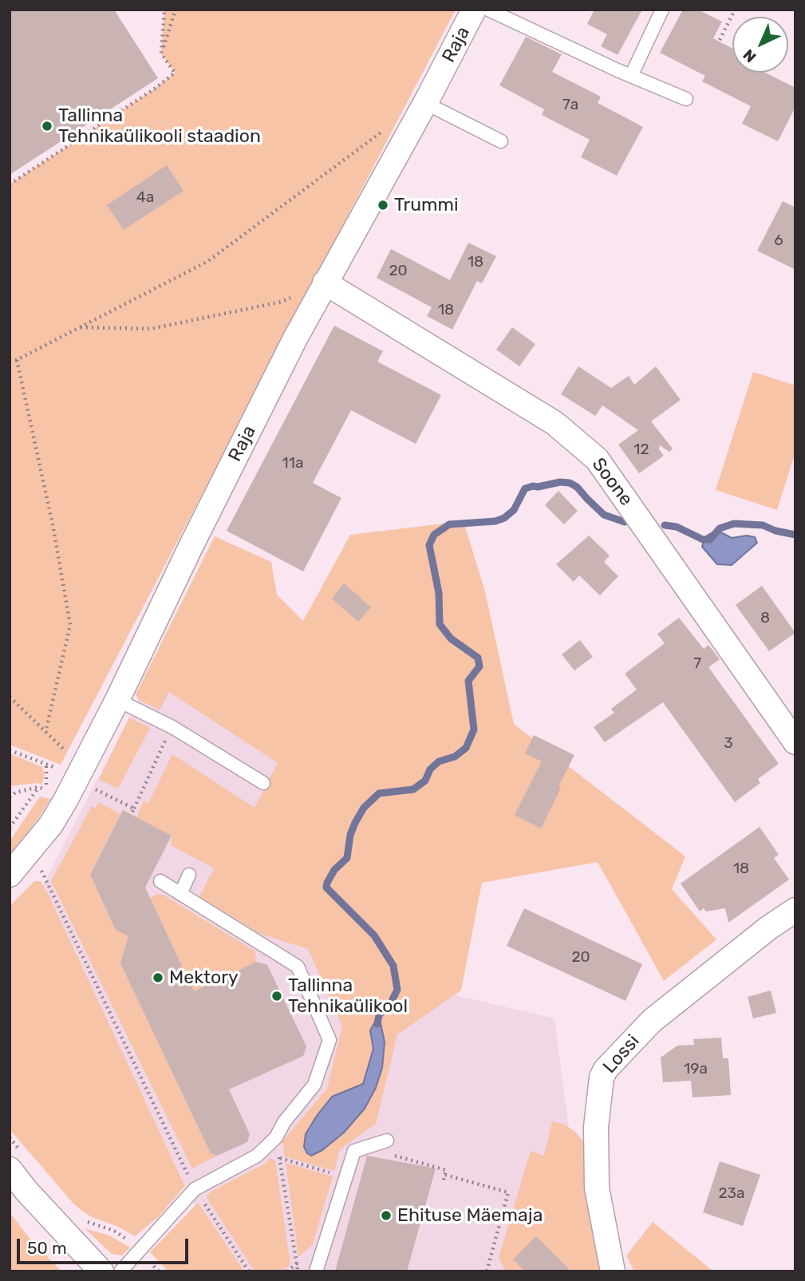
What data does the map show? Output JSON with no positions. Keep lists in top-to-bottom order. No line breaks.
{"streets":{"street":["Raja","Soone","Lossi"]},"crossings":[["Raja","Soone"]],"places":["Tallinna Tehnikaülikooli staadion","Trummi","Mektory","Tallinna Tehnikaülikool","Ehituse Mäemaja"],"house_numbers":["7a","4a","6","18","20","18","12","11a","8","7","3","18","20","19a","23a"],"scale_bar":"50 m","north":"bottom left"}
